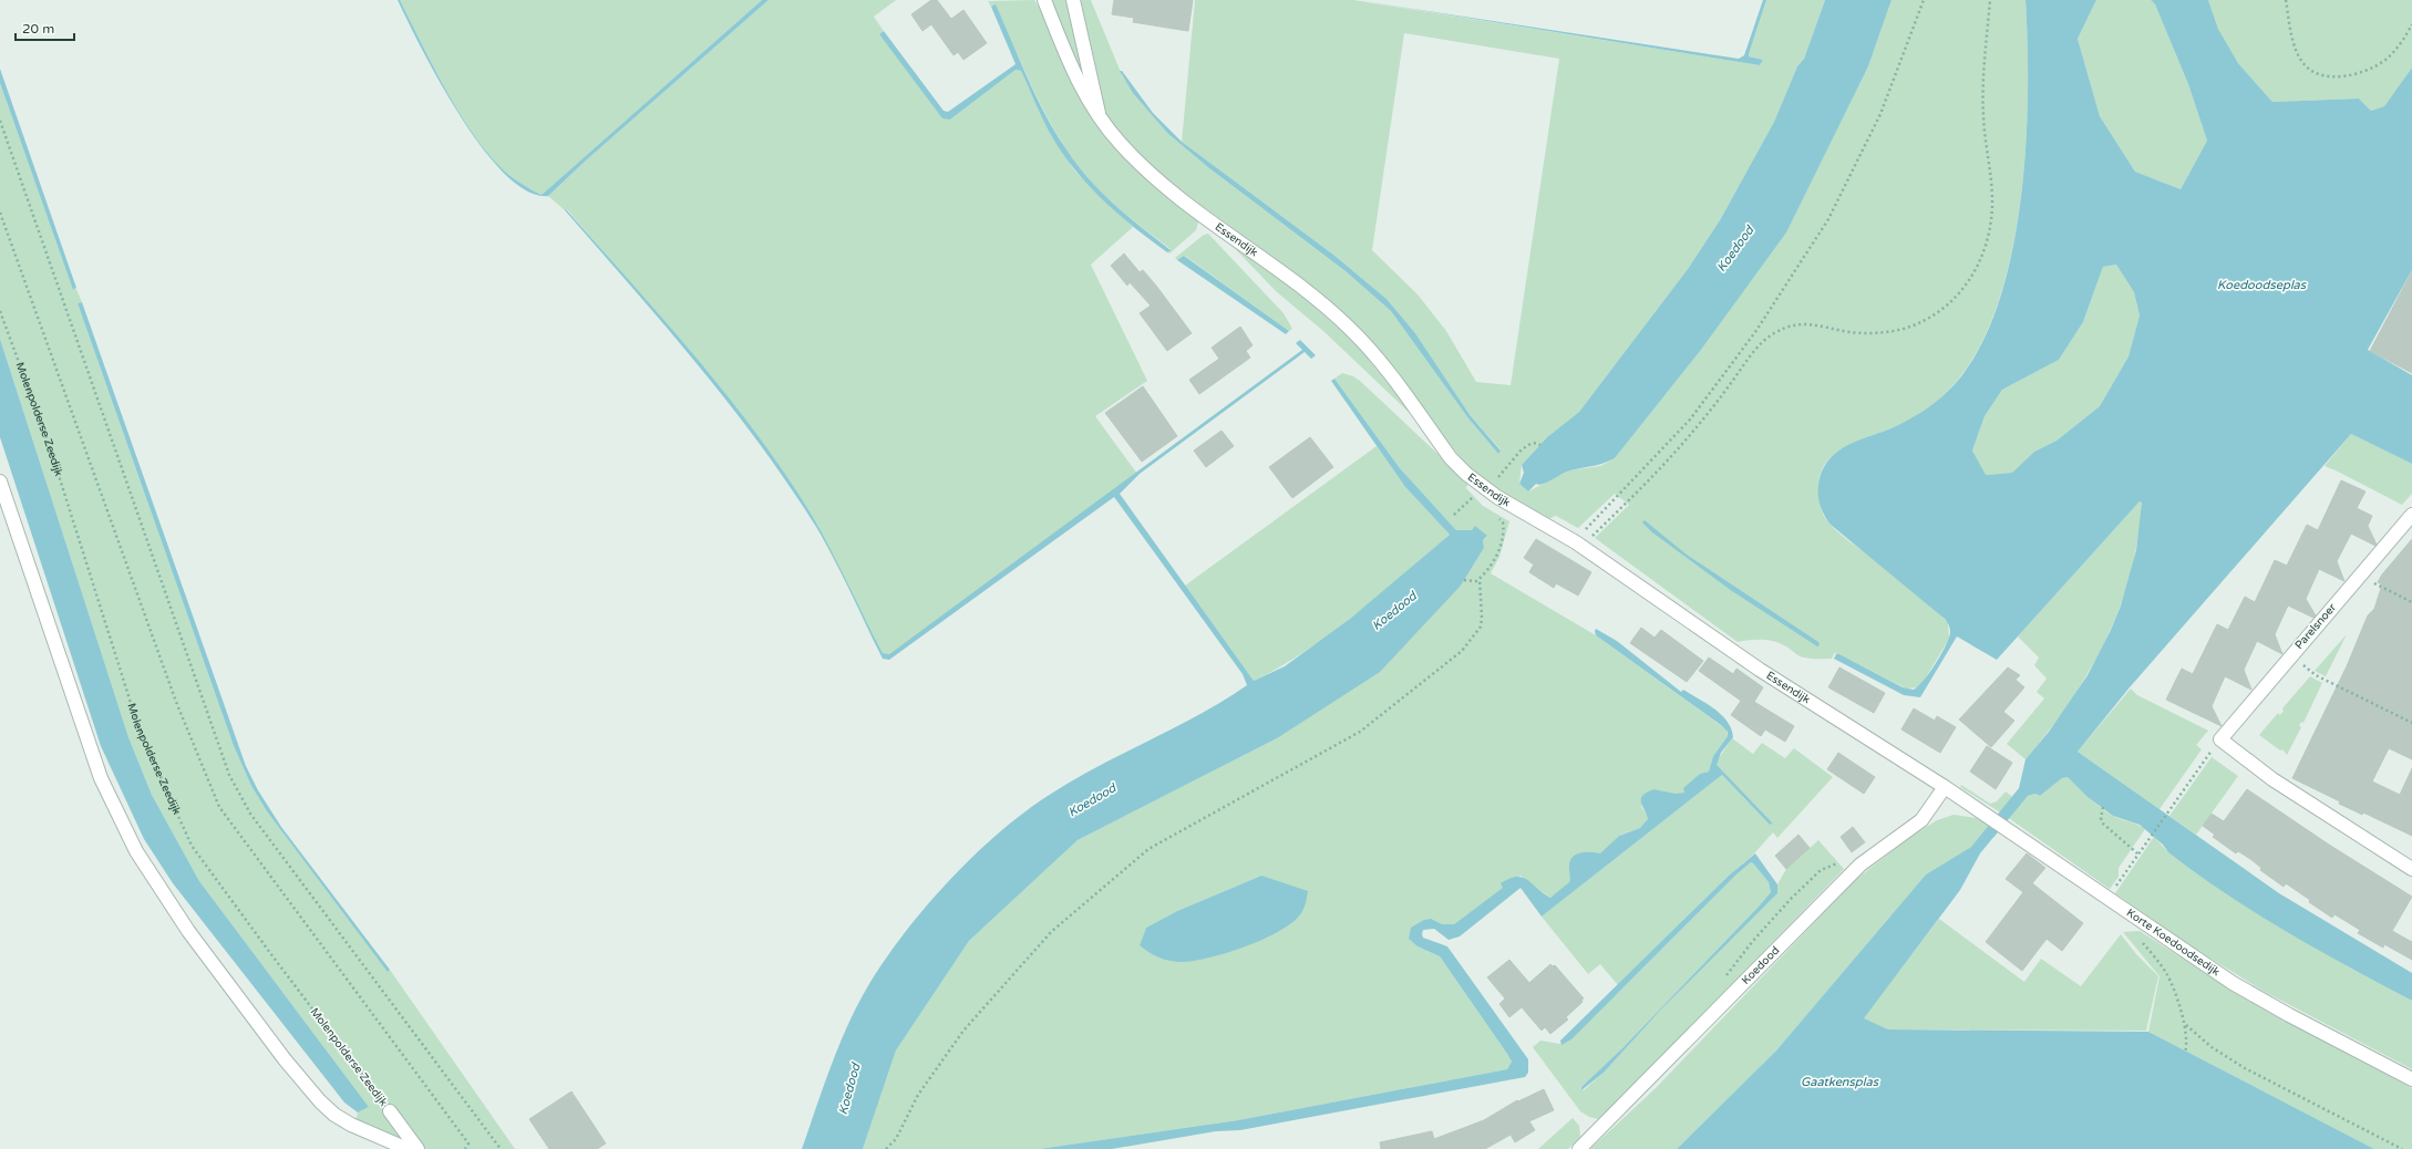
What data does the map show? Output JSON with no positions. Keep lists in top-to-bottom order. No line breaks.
{"streets":{"street":["Essendijk","Molenpolderse Zeedijk","Parelsnoer","Korte Koedoodsedijk","Koedood"]},"crossings":[["Essendijk","Korte Koedoodsedijk"],["Essendijk","Koedood"],["Korte Koedoodsedijk","Koedood"]],"water":["Koedood","Koedoodseplas","Gaatkensplas"],"scale_bar":"20 m"}
